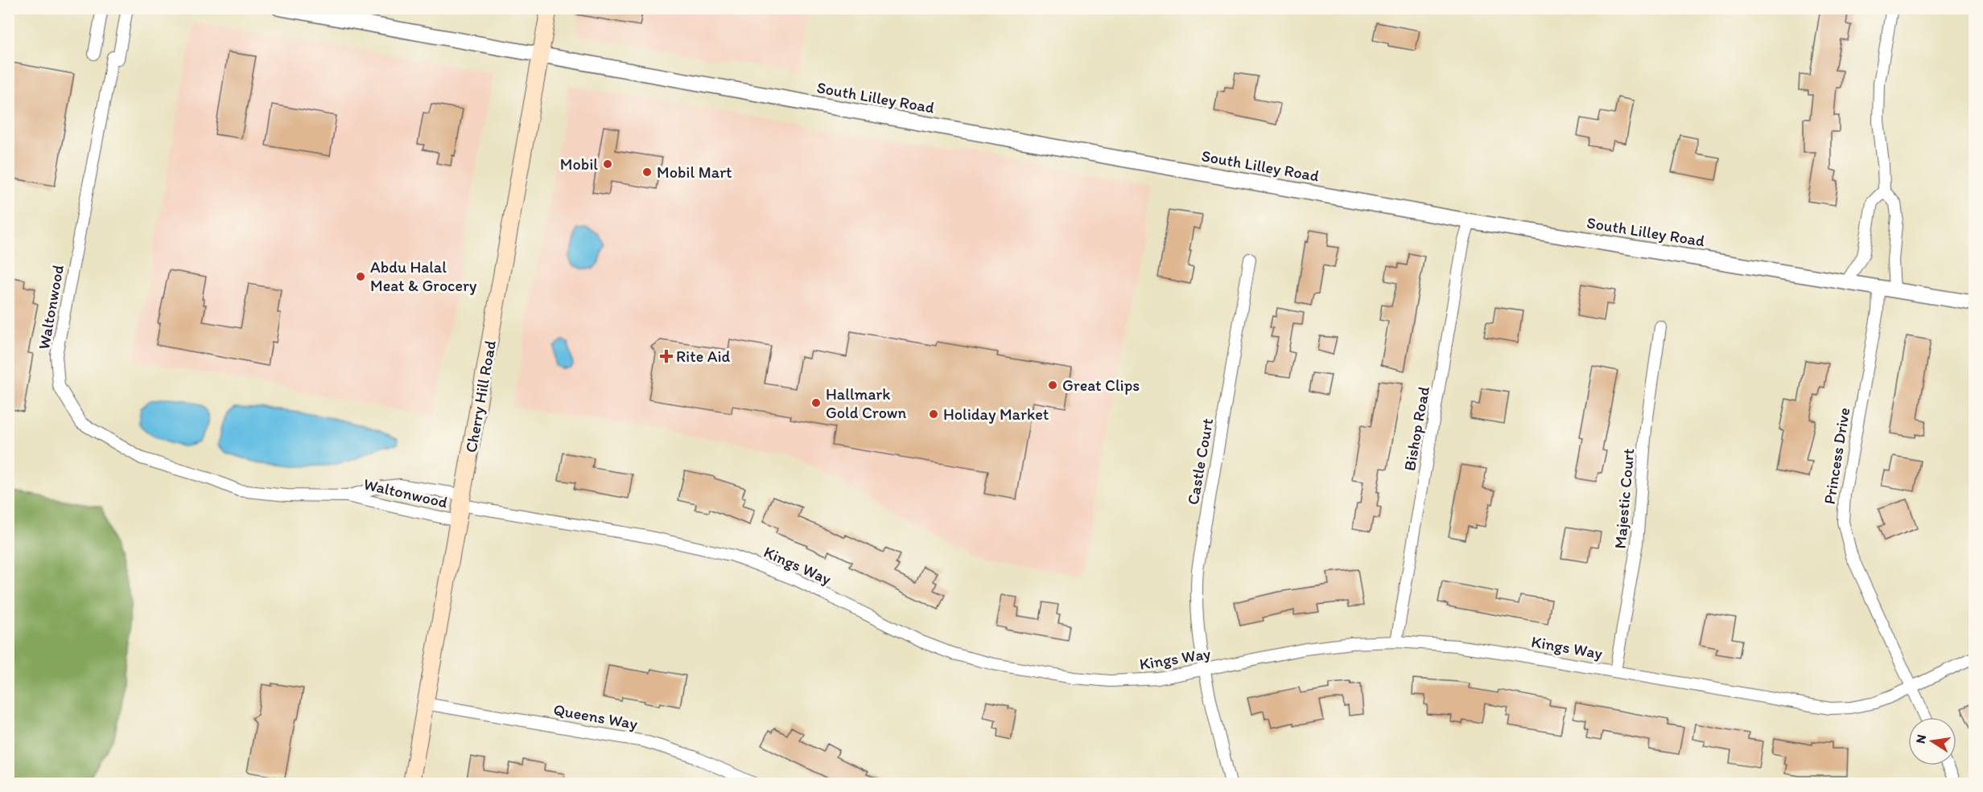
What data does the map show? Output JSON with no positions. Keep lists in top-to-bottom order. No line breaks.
{"streets":{"main road":["Cherry Hill Road"],"street":["South Lilley Road","Waltonwood","Bishop Road","Princess Drive","Castle Court","Majestic Court","Kings Way","Queens Way"]},"crossings":[["South Lilley Road","Cherry Hill Road"],["South Lilley Road","Bishop Road"],["South Lilley Road","Princess Drive"],["Waltonwood","Cherry Hill Road"],["Waltonwood","Kings Way"],["Cherry Hill Road","Kings Way"],["Cherry Hill Road","Queens Way"],["Bishop Road","Kings Way"],["Princess Drive","Kings Way"],["Castle Court","Kings Way"],["Majestic Court","Kings Way"]],"places":{"other":["Mobil","Mobil Mart","Abdu Halal Meat & Grocery","Great Clips","Hallmark Gold Crown","Holiday Market"],"health":["Rite Aid"]},"north":"left"}
